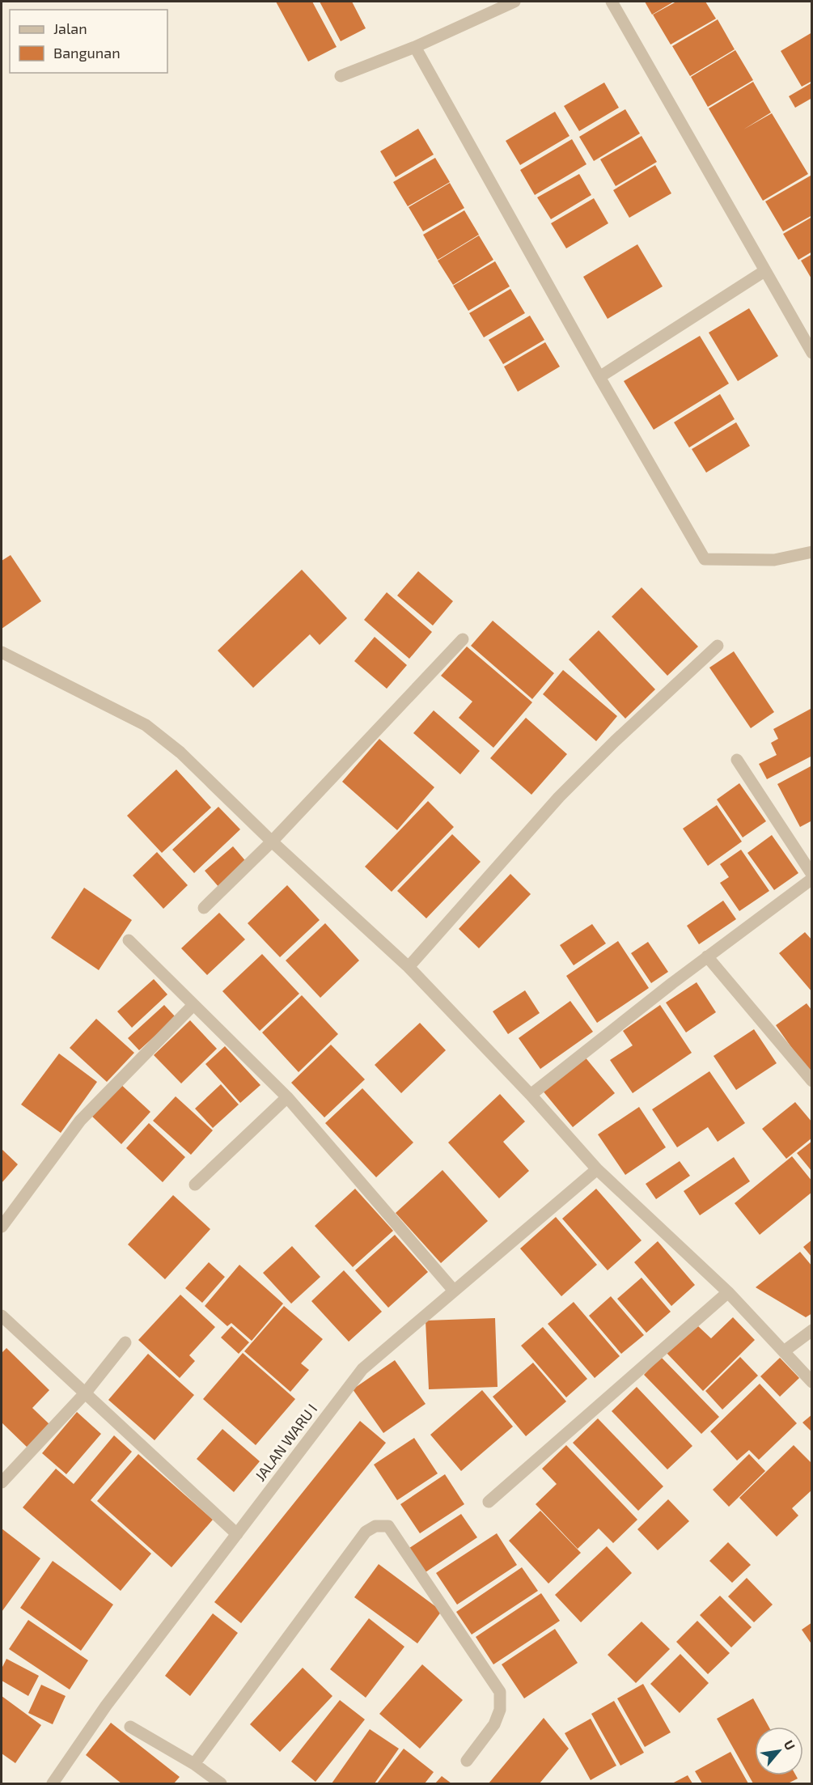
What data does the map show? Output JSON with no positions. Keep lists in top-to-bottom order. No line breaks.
{"streets":{"street":["JALAN WARU I"]},"legend":["Jalan","Bangunan"],"north":"top right"}
